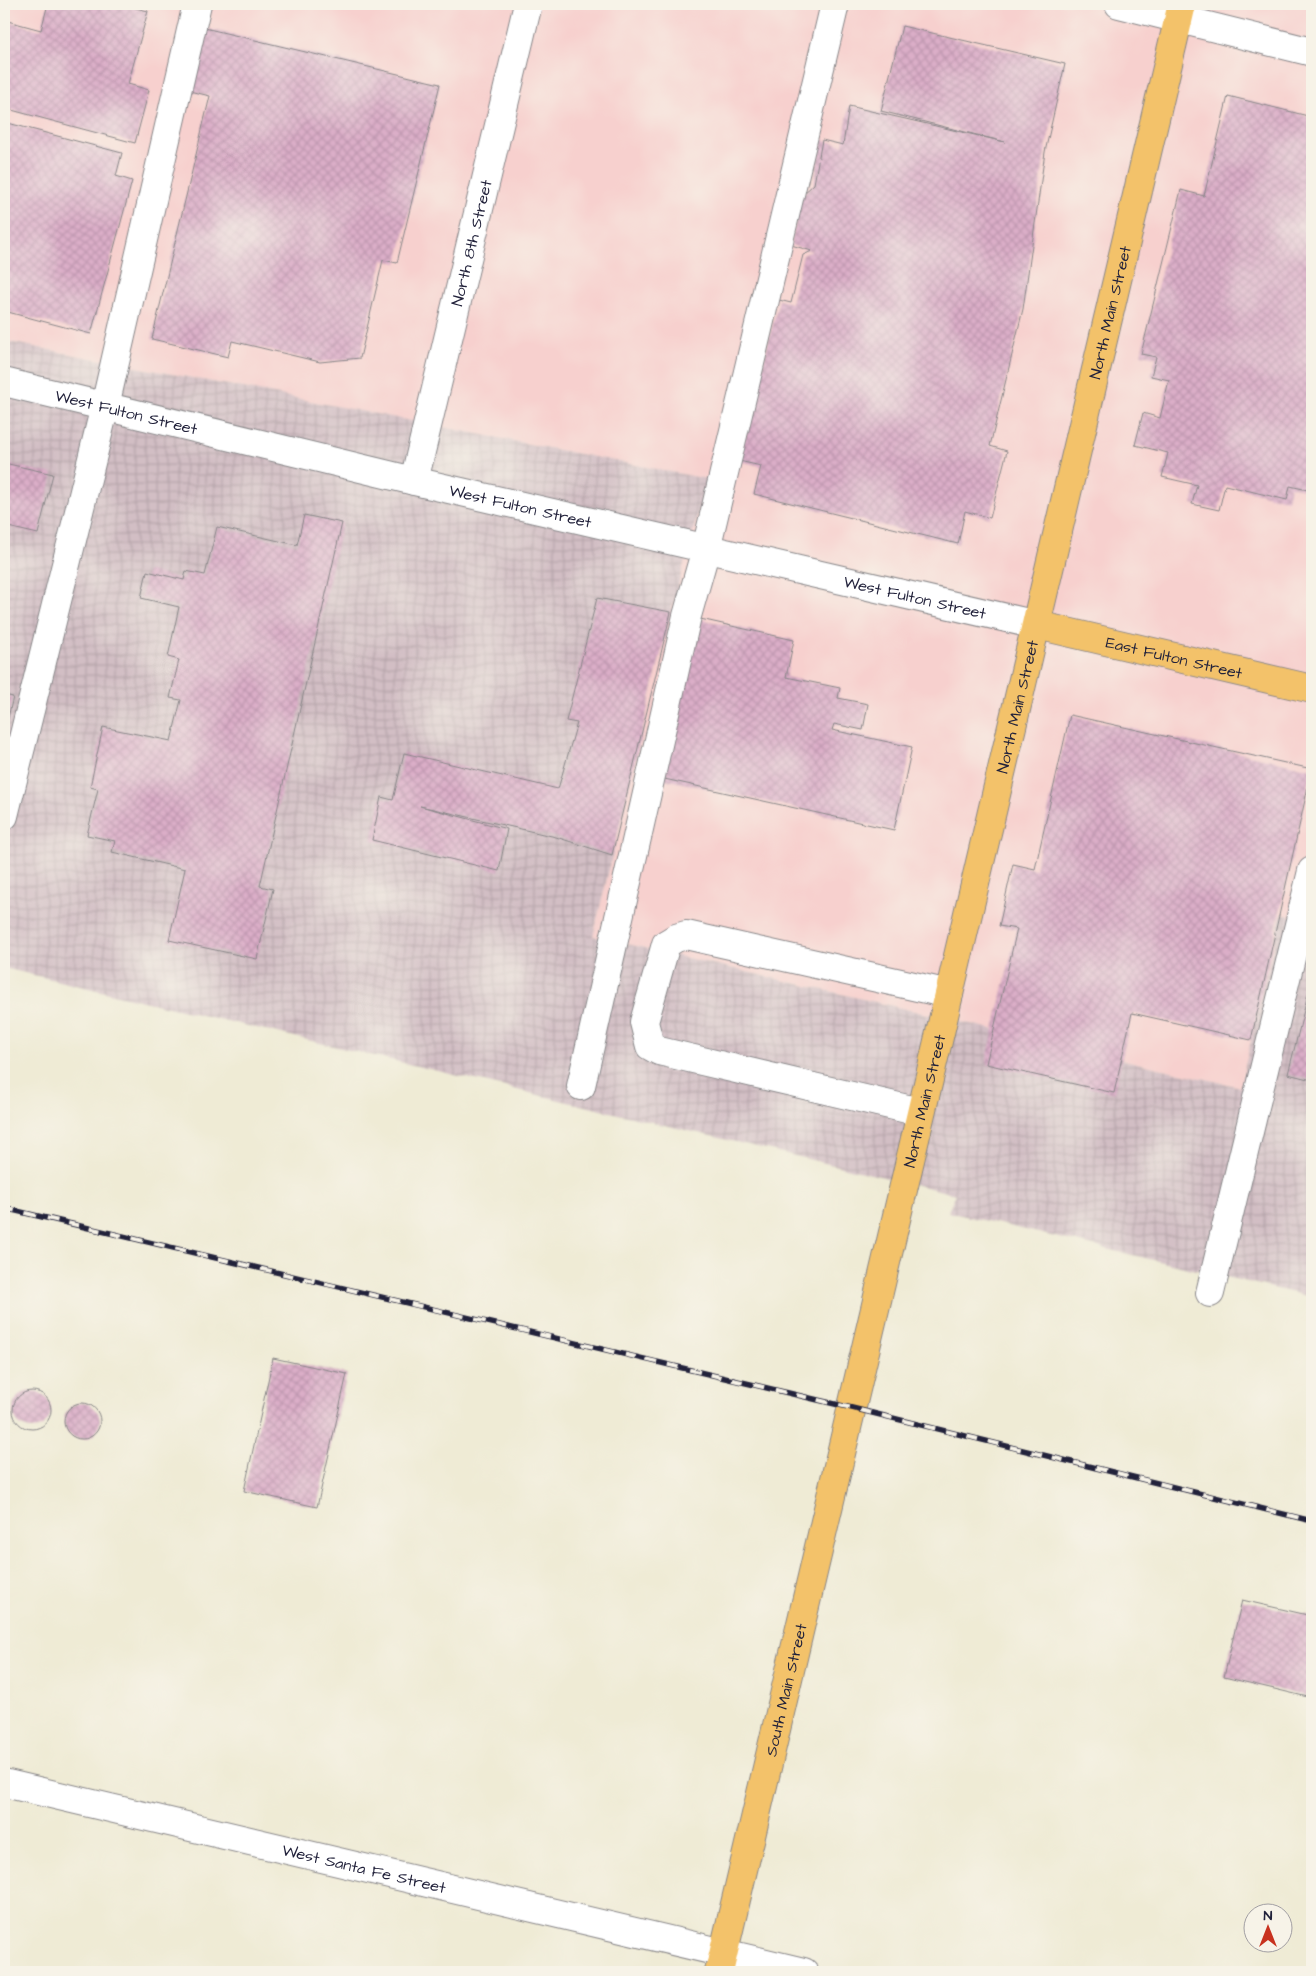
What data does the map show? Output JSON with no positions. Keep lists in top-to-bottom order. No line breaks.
{"streets":{"main road":["North Main Street","East Fulton Street","South Main Street"],"street":["North 8th Street","West Fulton Street","West Santa Fe Street"]},"crossings":[["North 8th Street","West Fulton Street"],["North Main Street","West Fulton Street"],["North Main Street","East Fulton Street"],["North Main Street","South Main Street"],["West Fulton Street","East Fulton Street"],["South Main Street","West Santa Fe Street"]],"north":"top"}
